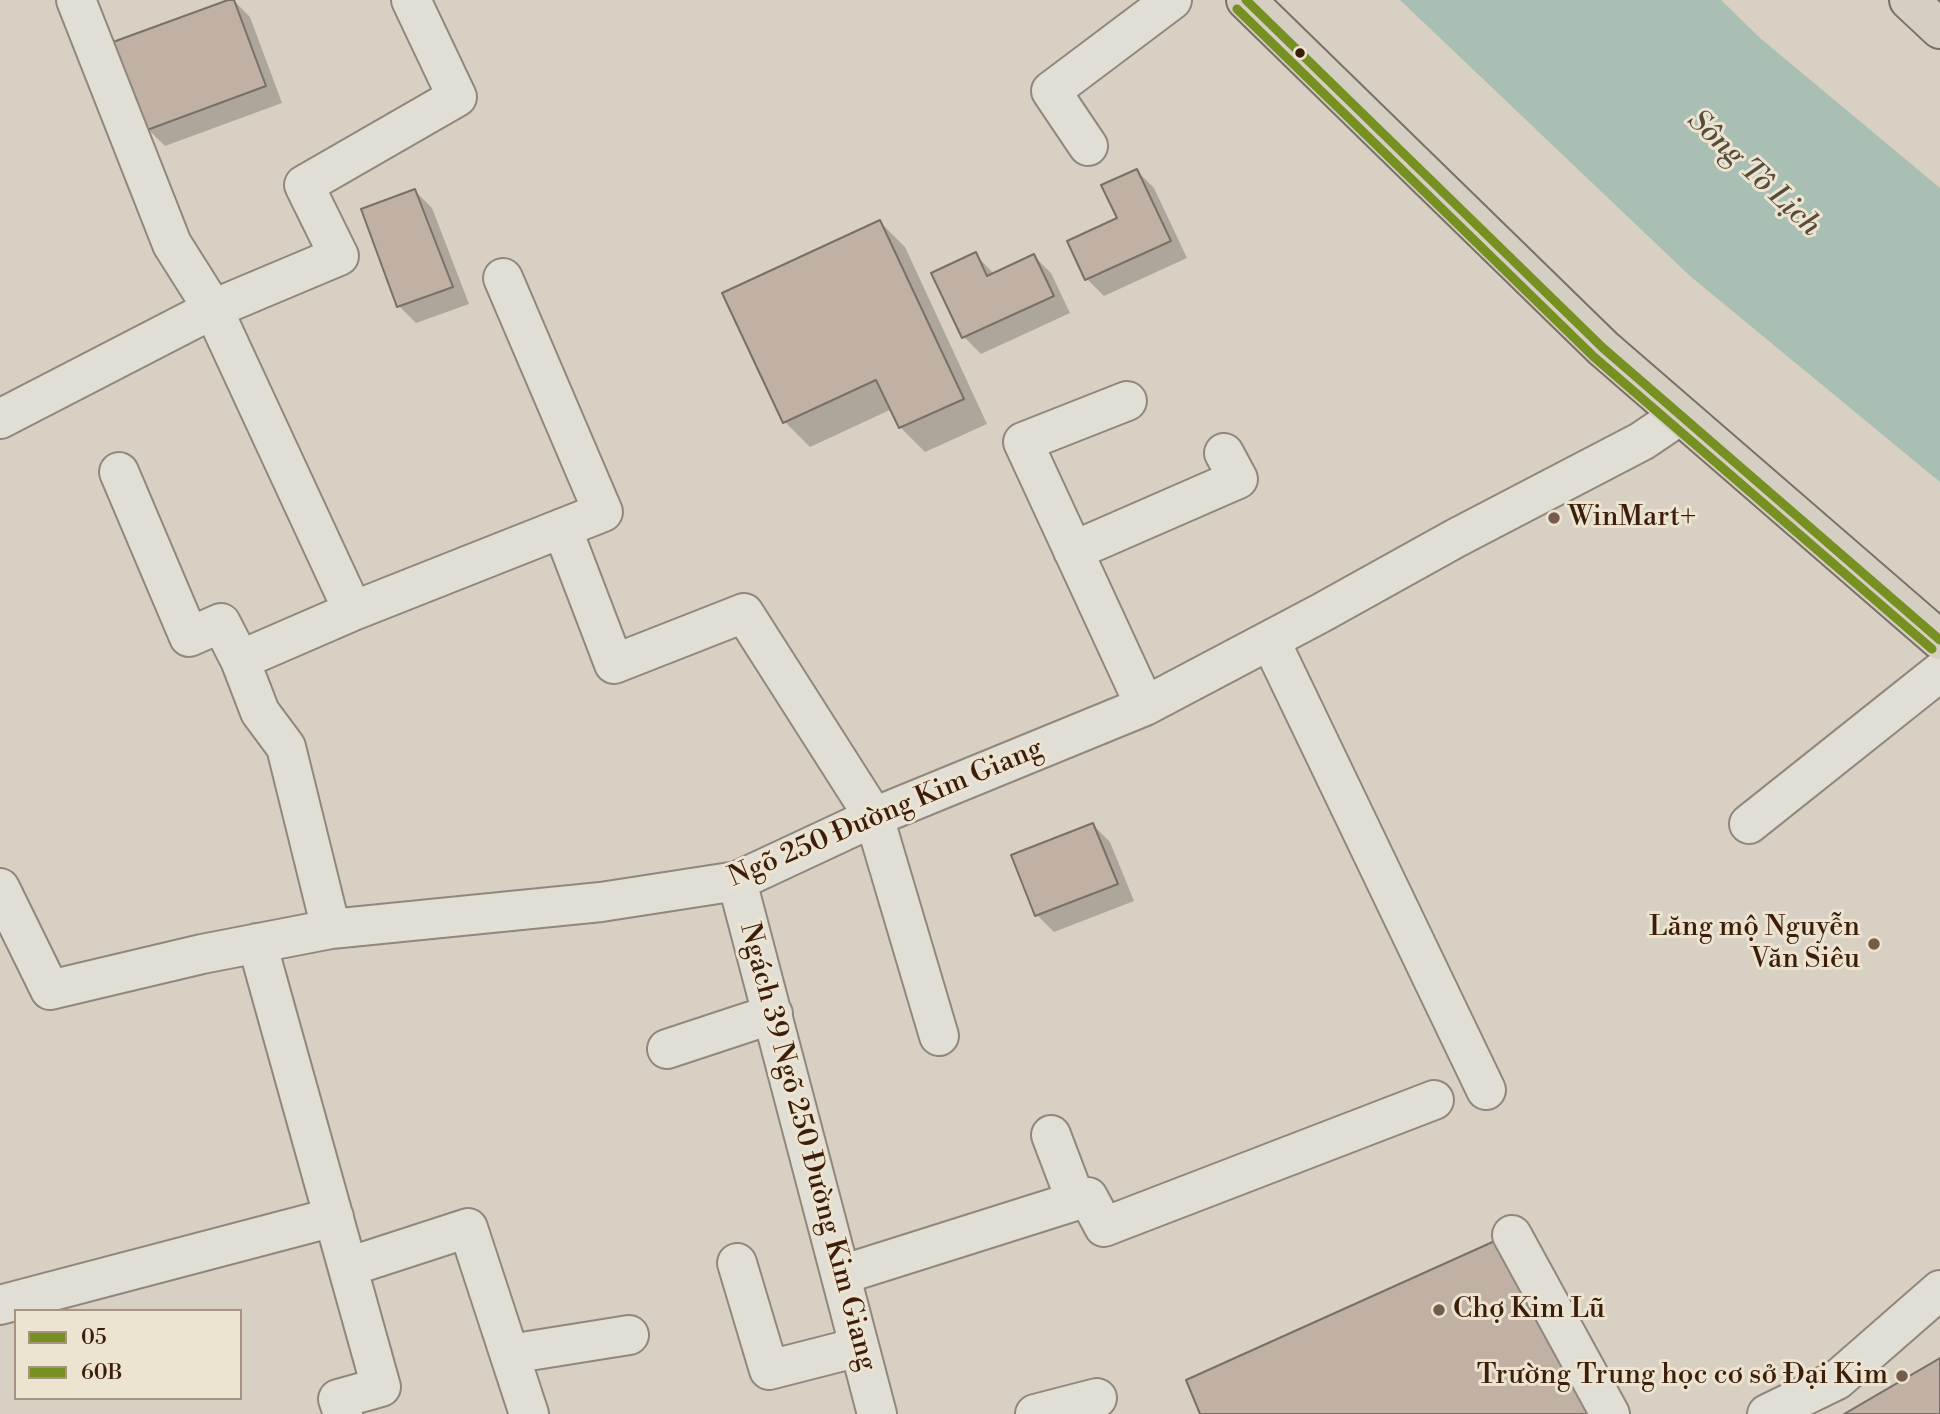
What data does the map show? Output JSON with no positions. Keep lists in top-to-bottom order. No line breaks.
{"streets":{"street":["Ngõ 250 Đường Kim Giang","Ngách 39 Ngõ 250 Đường Kim Giang"]},"crossings":[["Ngõ 250 Đường Kim Giang","Ngách 39 Ngõ 250 Đường Kim Giang"]],"water":["Sông Tô Lịch"],"places":["WinMart+","Lăng mộ Nguyễn Văn Siêu","Chợ Kim Lũ","Trường Trung học cơ sở Đại Kim"],"lines":["transit line 05","transit line 60B"],"legend":["05","60B"]}
